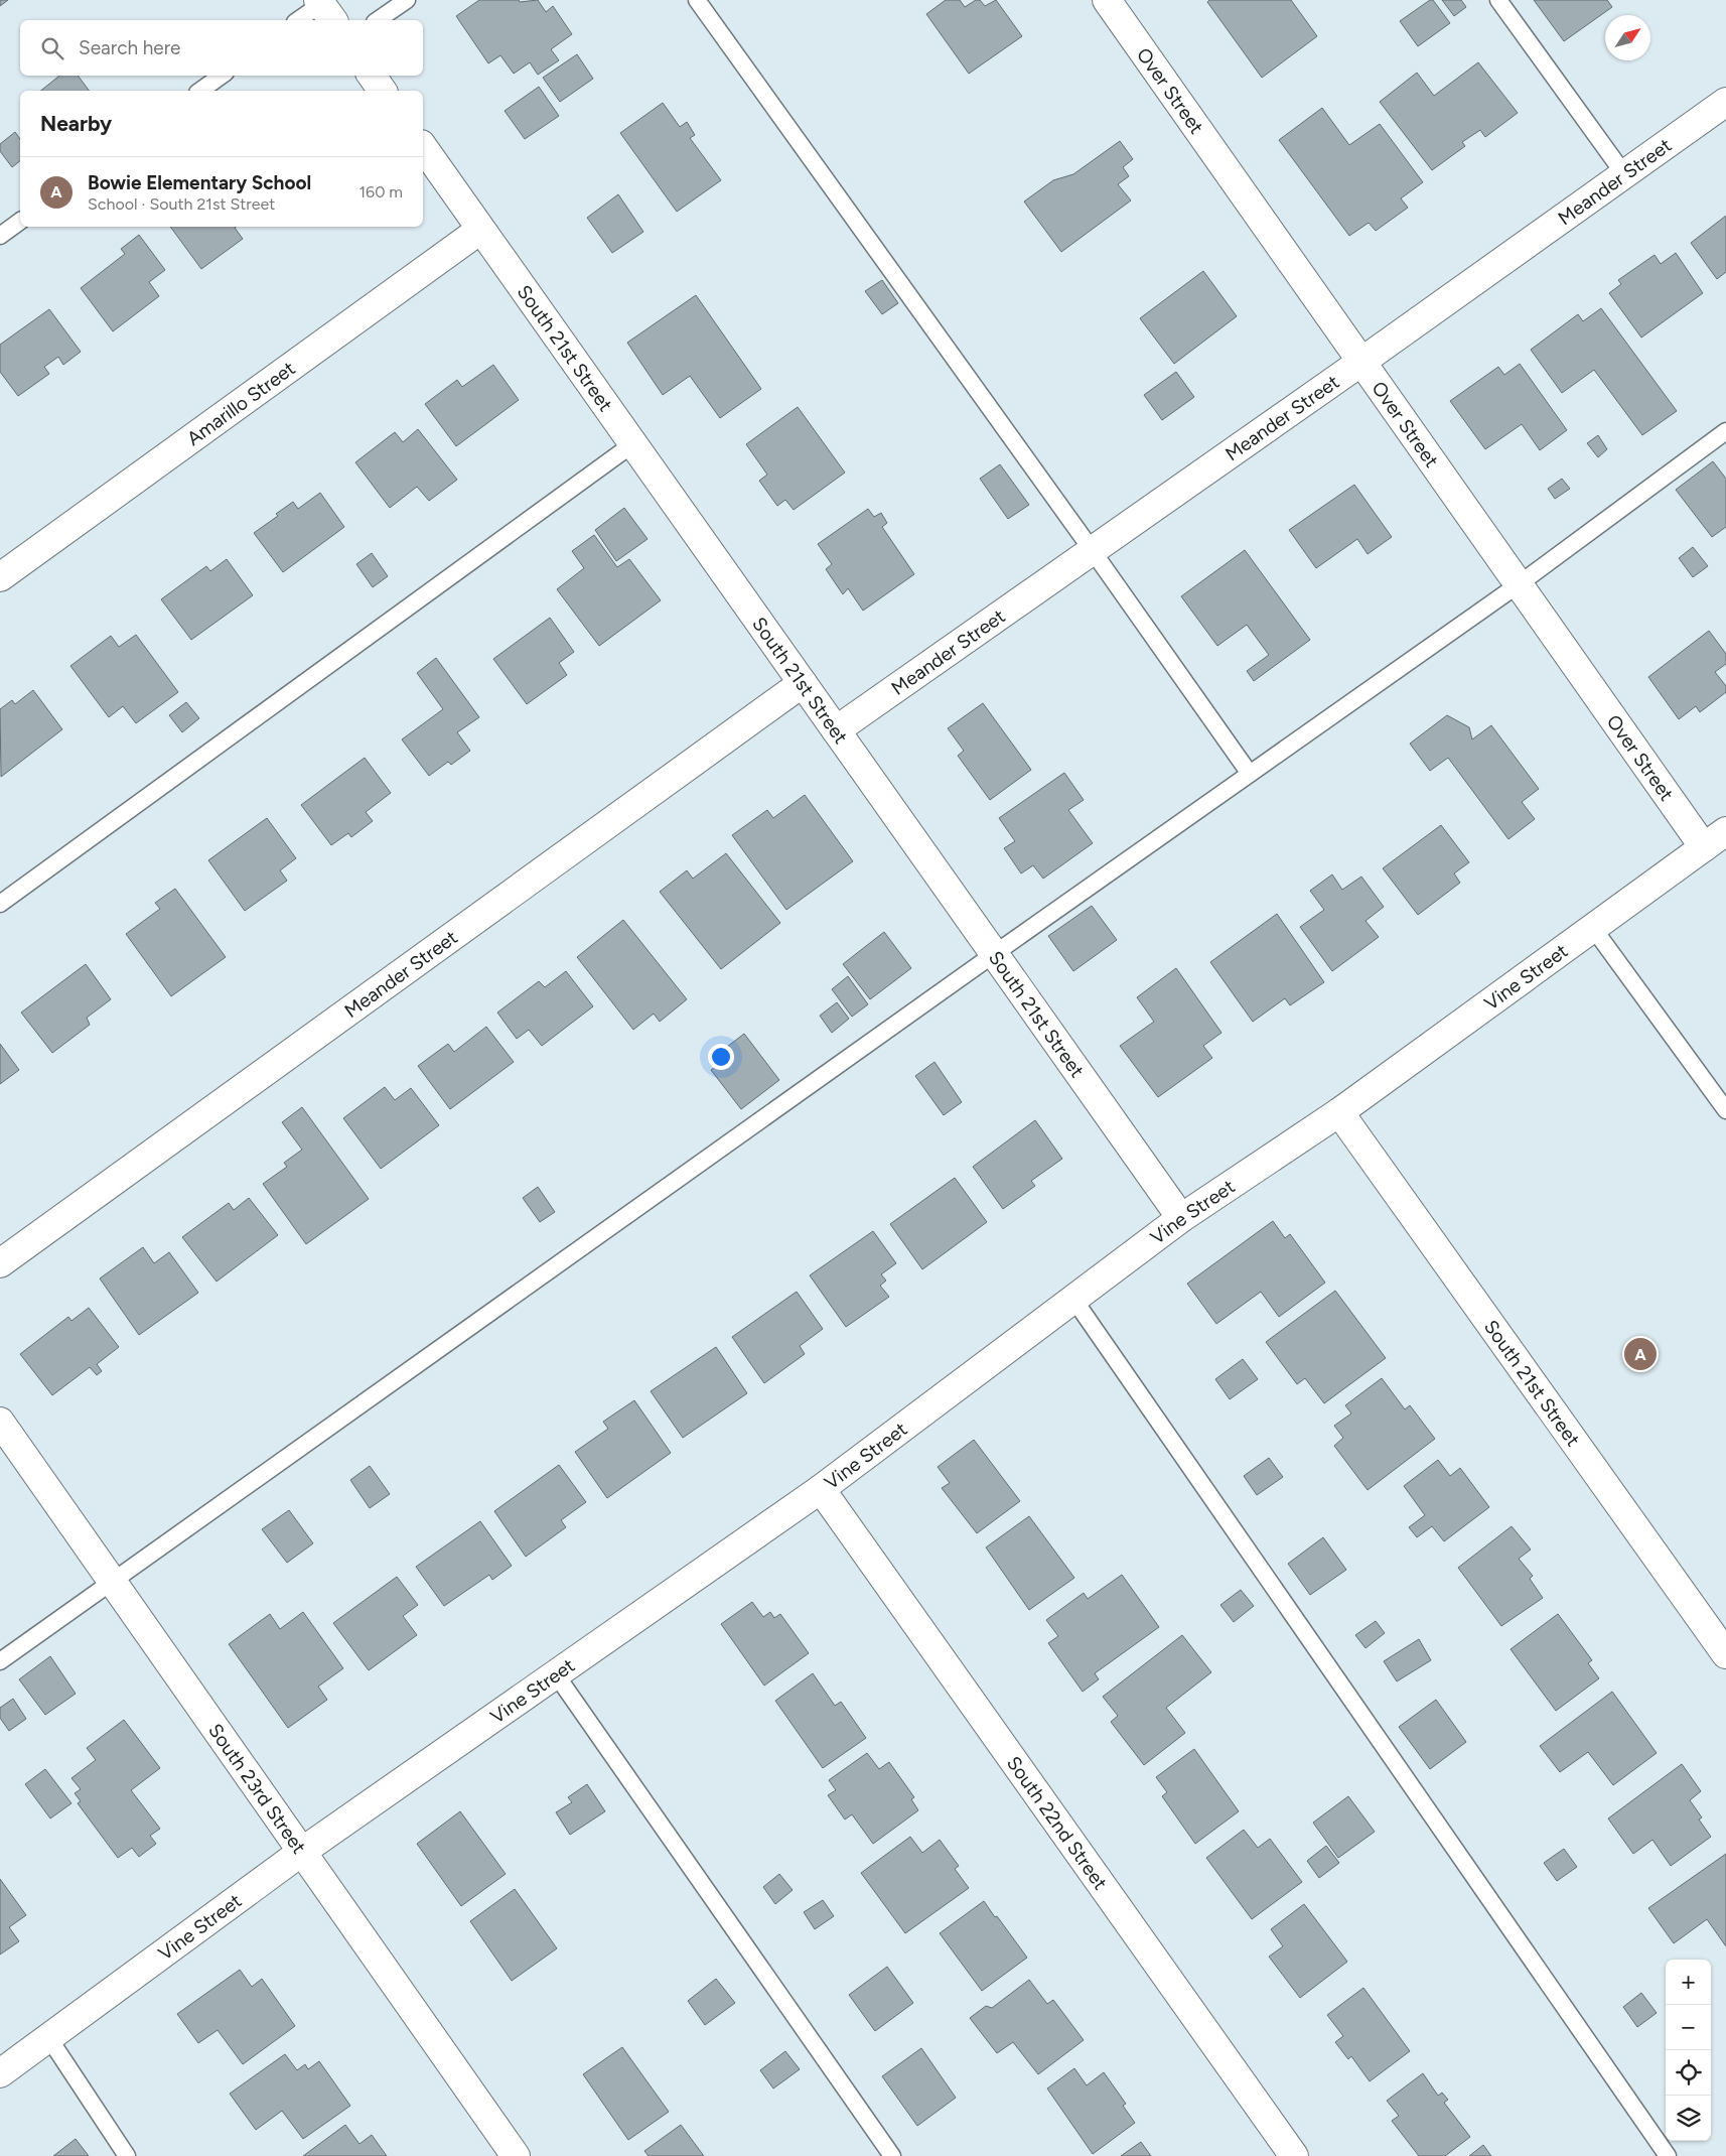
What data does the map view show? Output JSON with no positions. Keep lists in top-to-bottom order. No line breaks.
{"streets":{"street":["Over Street","Meander Street","South 21st Street","Amarillo Street","Vine Street","South 23rd Street","South 22nd Street"]},"crossings":[["Over Street","Meander Street"],["Over Street","Vine Street"],["Meander Street","South 21st Street"],["South 21st Street","Amarillo Street"],["South 21st Street","Vine Street"],["Vine Street","South 23rd Street"],["Vine Street","South 22nd Street"]],"north":"top right","page":{"search":"Search here","heading":"Nearby","list":[{"mark":"A","name":"Bowie Elementary School","note":"School · South 21st Street","value":"160 m"}],"pins":"A","map_buttons":["+","−"]}}
